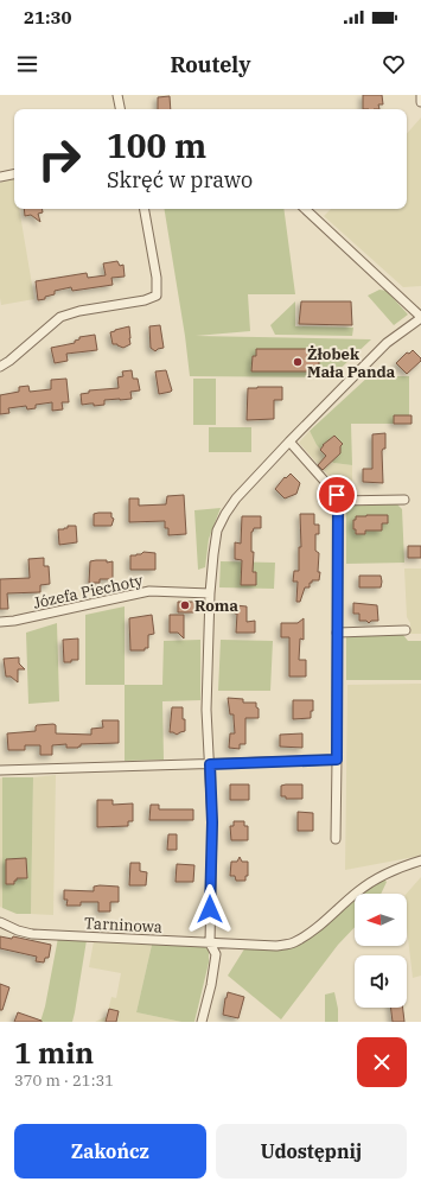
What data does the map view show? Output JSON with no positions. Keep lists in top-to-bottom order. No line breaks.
{"streets":{"street":["Józefa Piechoty","Tarninowa"]},"places":["Żłobek Mała Panda","Roma"],"north":"left","page":{"status":"21:30","header":"Routely","turn":["100 m","Skręć w prawo"],"heading":["1 min","370 m · 21:31"],"buttons":["Zakończ","Udostępnij"]}}
